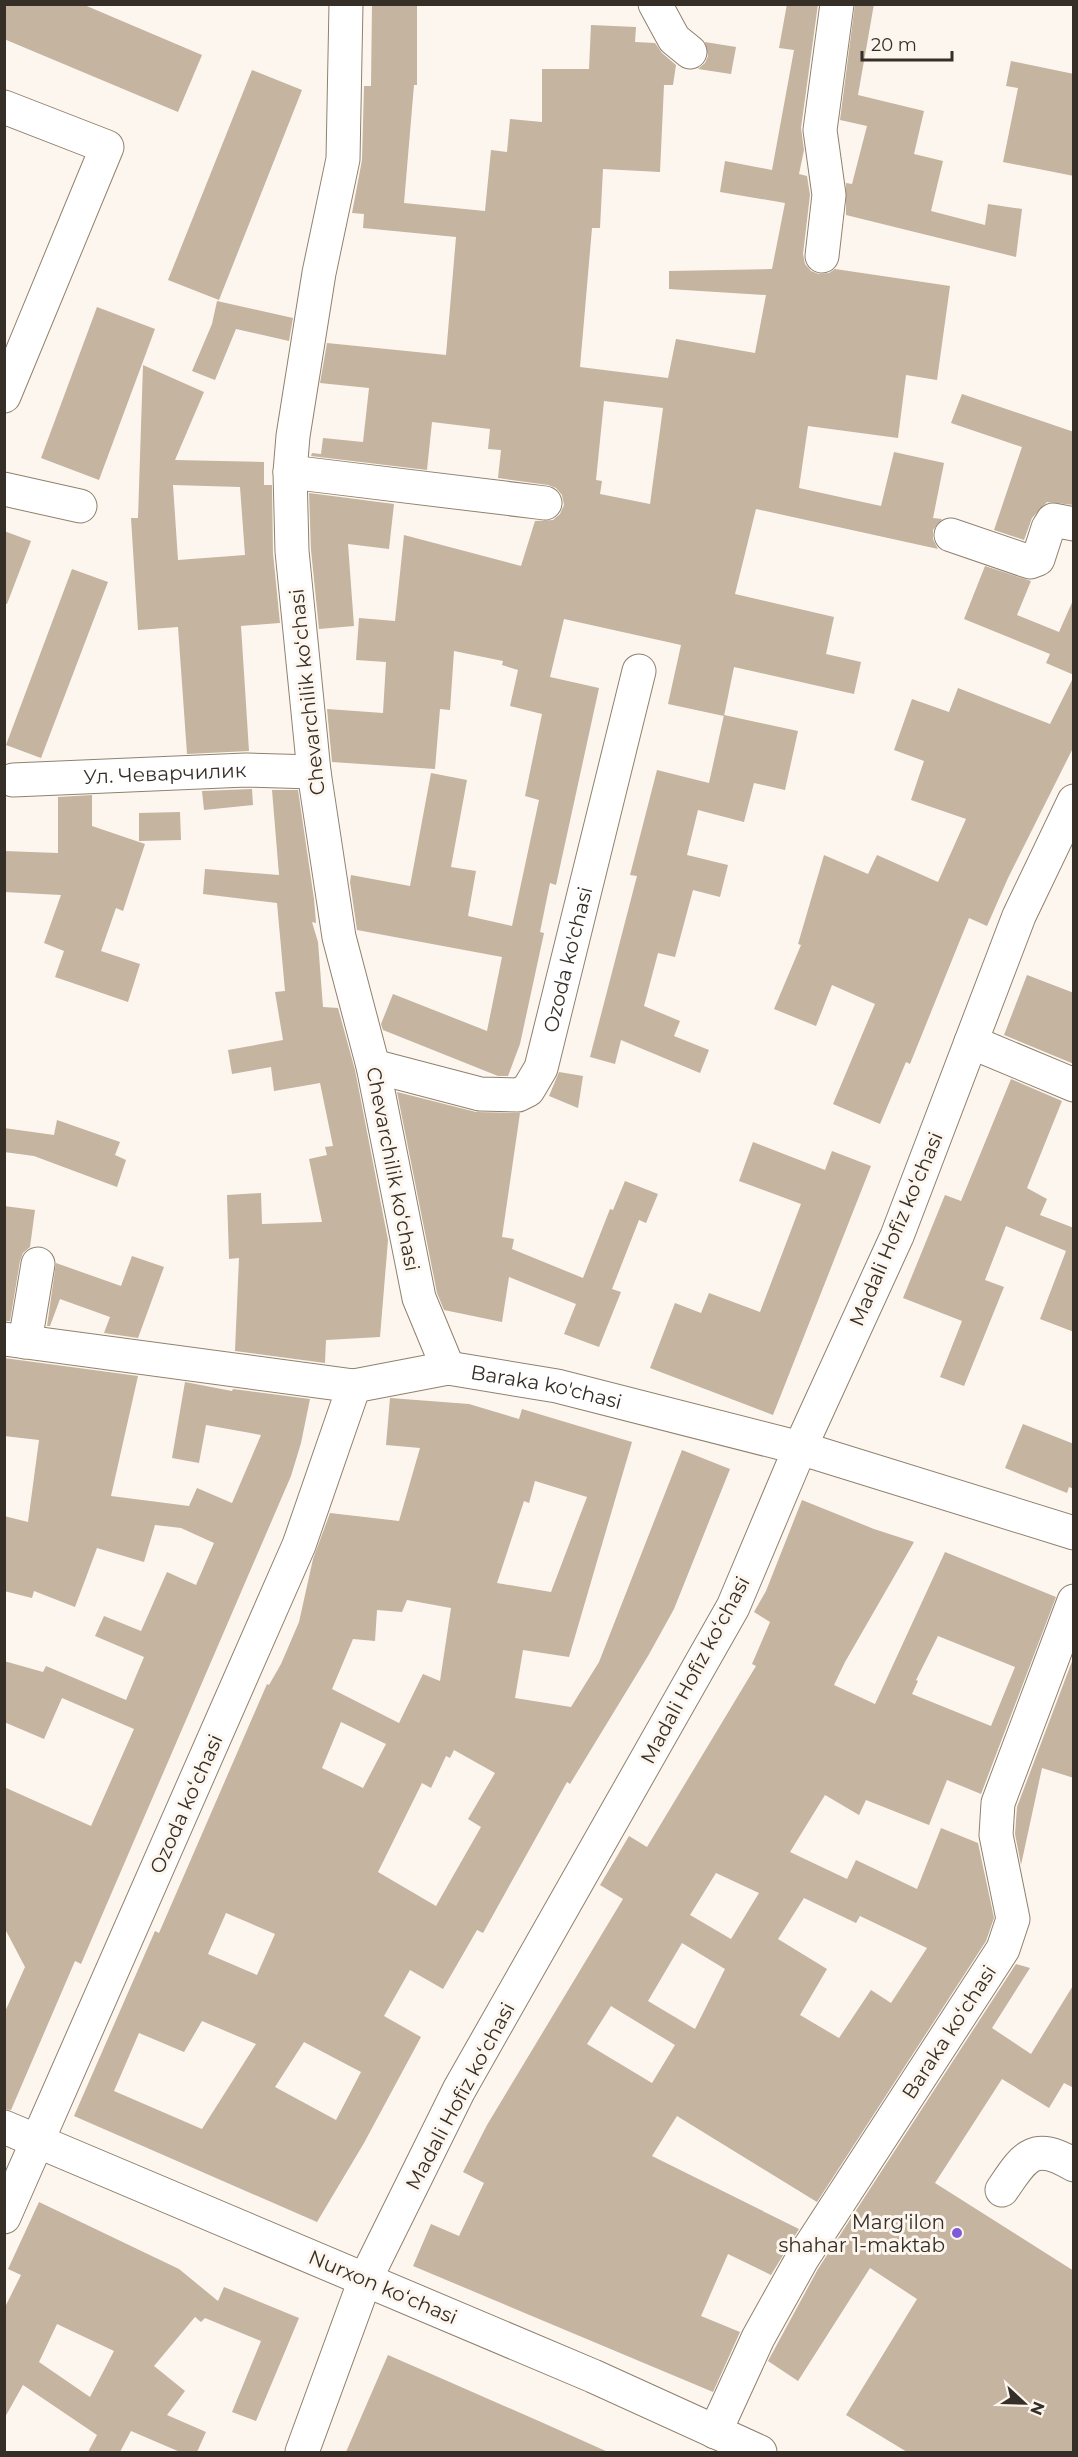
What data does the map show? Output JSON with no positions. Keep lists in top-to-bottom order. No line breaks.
{"streets":{"street":["Chevarchilik koʻchasi","Ул. Чеварчилик","Ozoda ko'chasi","Madali Hofiz koʻchasi","Baraka ko'chasi","Ozoda koʻchasi","Baraka koʻchasi","Nurxon koʻchasi"]},"crossings":[["Chevarchilik koʻchasi","Ул. Чеварчилик"],["Chevarchilik koʻchasi","Ozoda ko'chasi"],["Chevarchilik koʻchasi","Baraka ko'chasi"],["Madali Hofiz koʻchasi","Baraka ko'chasi"],["Madali Hofiz koʻchasi","Nurxon koʻchasi"],["Baraka ko'chasi","Ozoda koʻchasi"],["Ozoda koʻchasi","Nurxon koʻchasi"],["Baraka koʻchasi","Nurxon koʻchasi"]],"places":["Marg'ilon shahar 1-maktab"],"scale_bar":"20 m","north":"right"}
